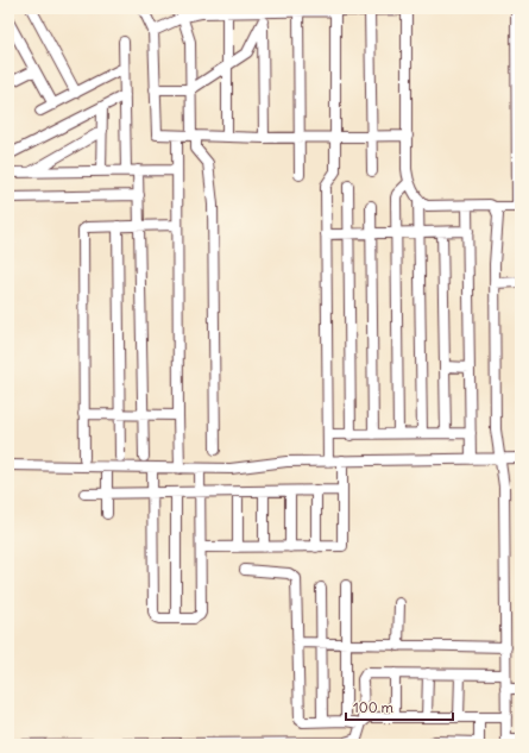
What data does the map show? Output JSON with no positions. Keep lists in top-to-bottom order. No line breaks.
{"scale_bar":"100 m"}
